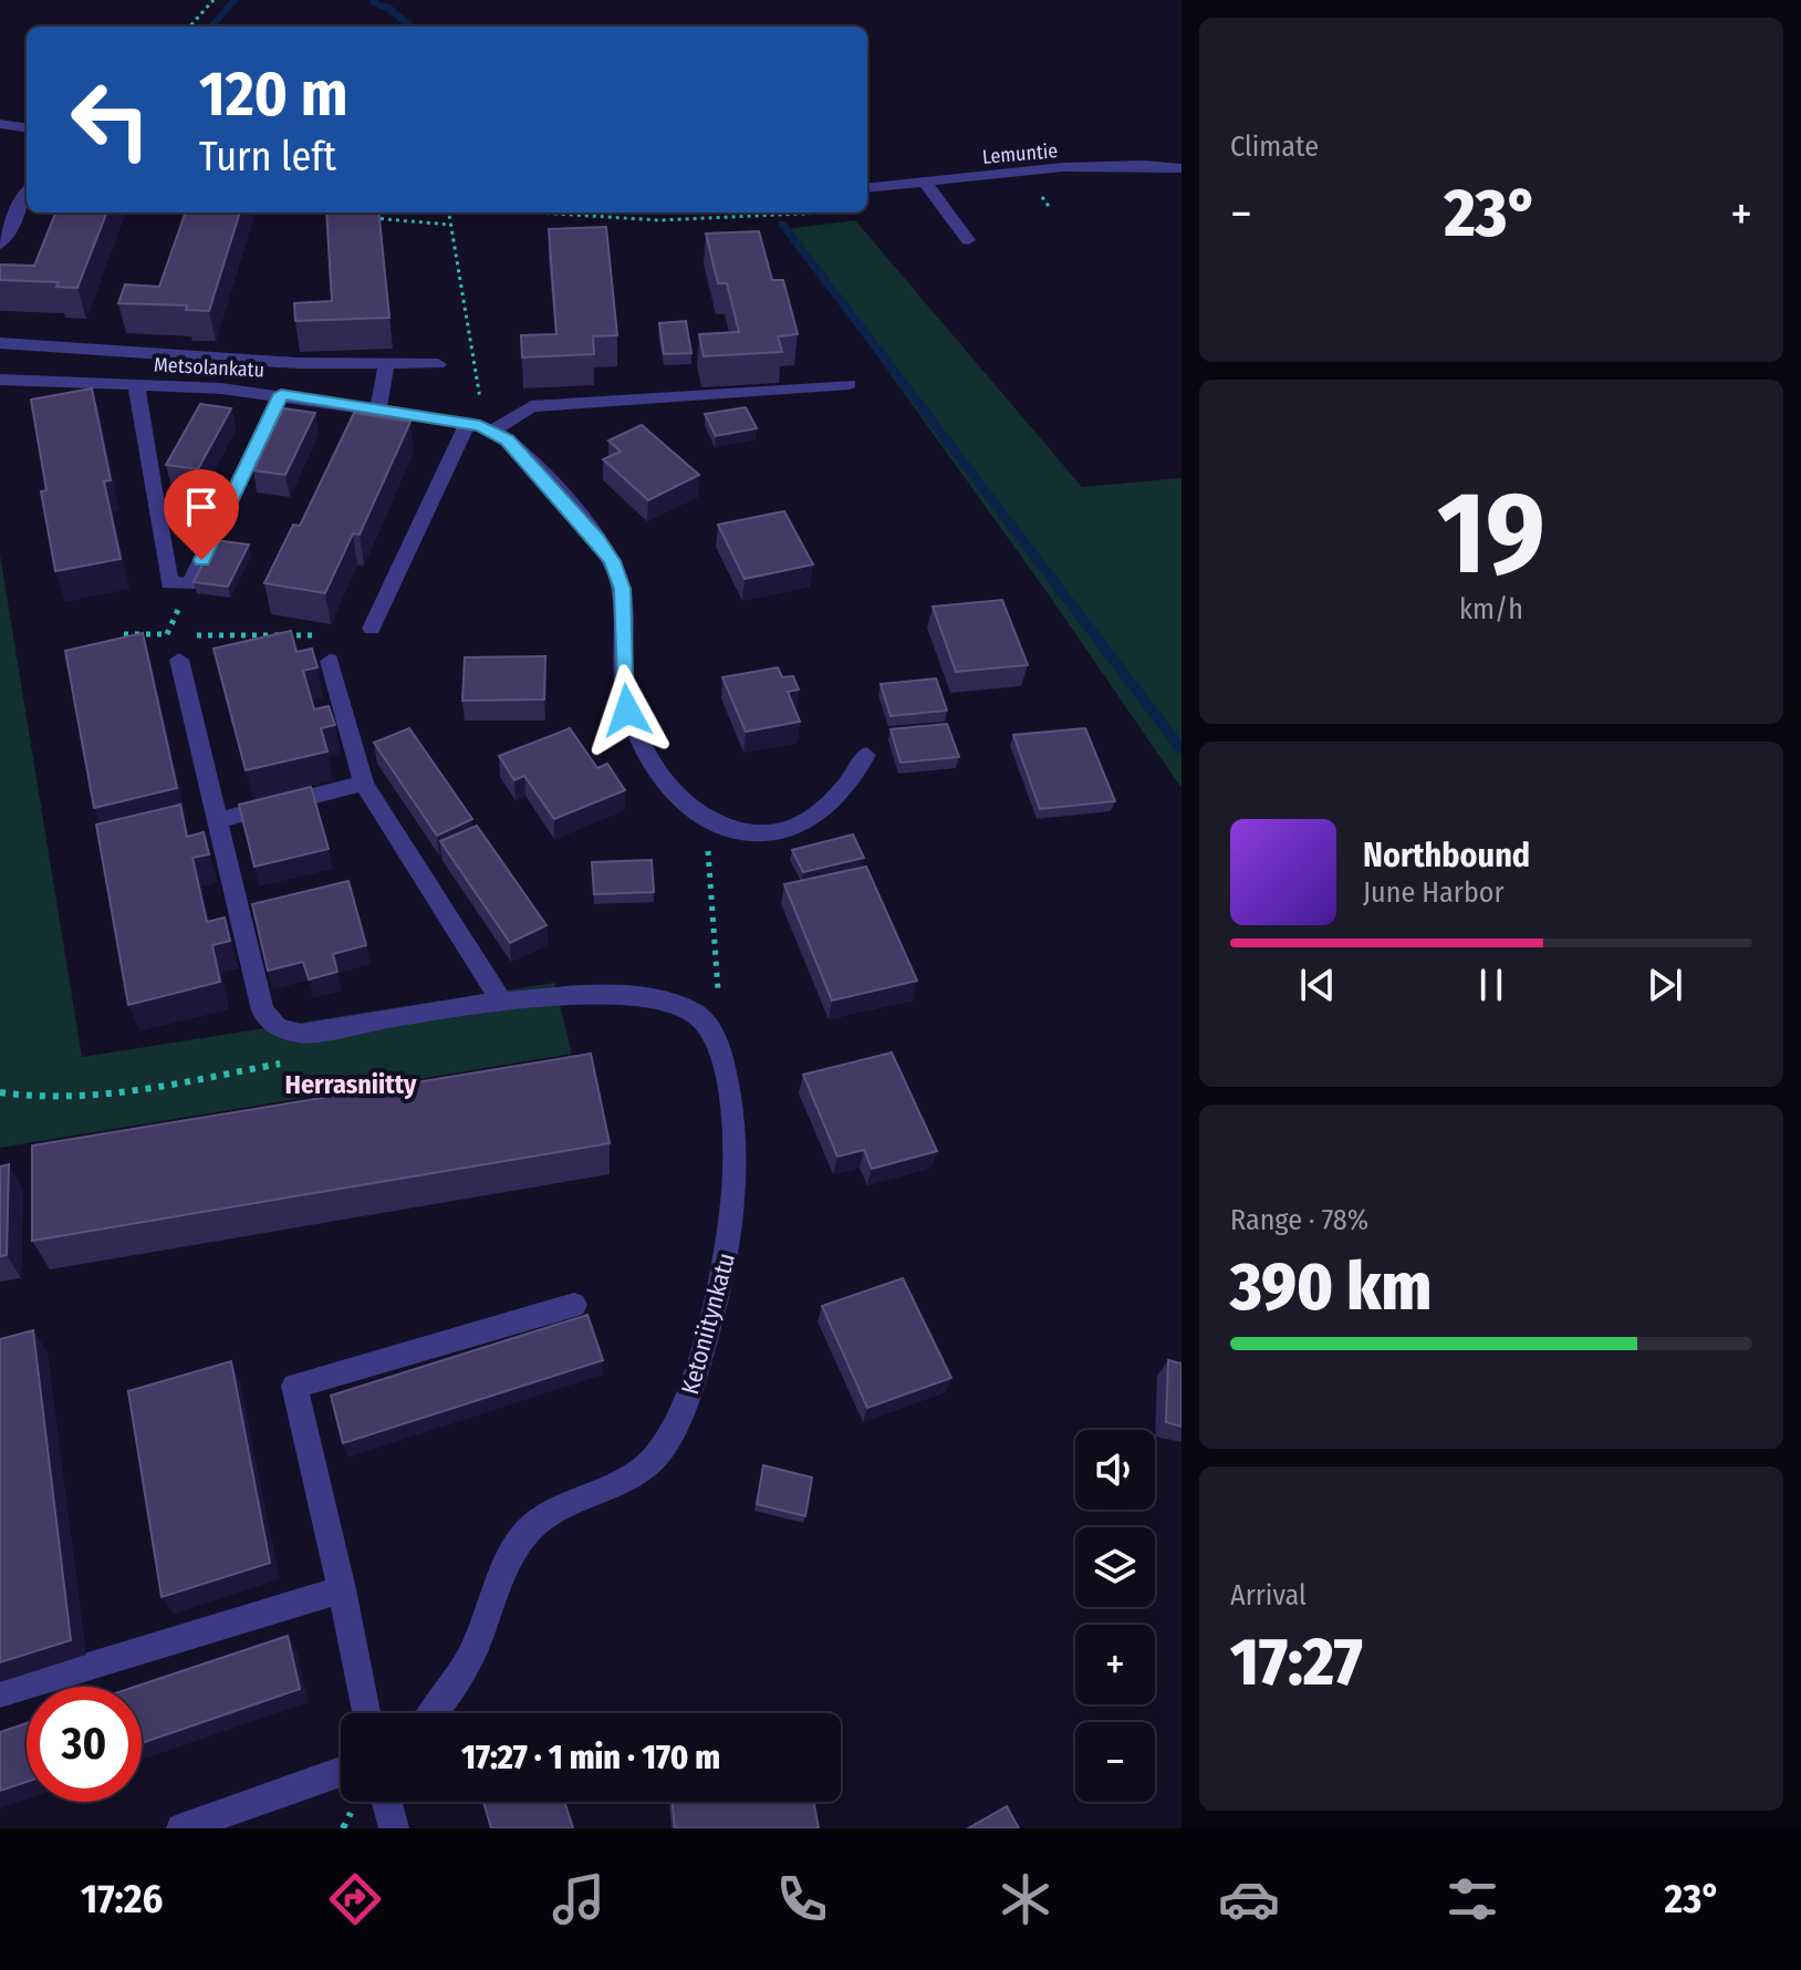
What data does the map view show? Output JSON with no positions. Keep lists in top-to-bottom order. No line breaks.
{"streets":{"street":["Lemuntie","Metsolankatu","Ketoniitynkatu"]},"districts":["Herrasniitty"],"page":{"tile":["Climate",["19","km/h"],["Range · 78%","390 km"],["Arrival","17:27"]],"turn":["120 m","Turn left"],"heat":["−","23°","+"],"song":["Northbound","June Harbor"],"map_buttons":["+","−"],"limit":"30","trip":"17:27 · 1 min · 170 m","tabs":["17:26","23°"]}}
